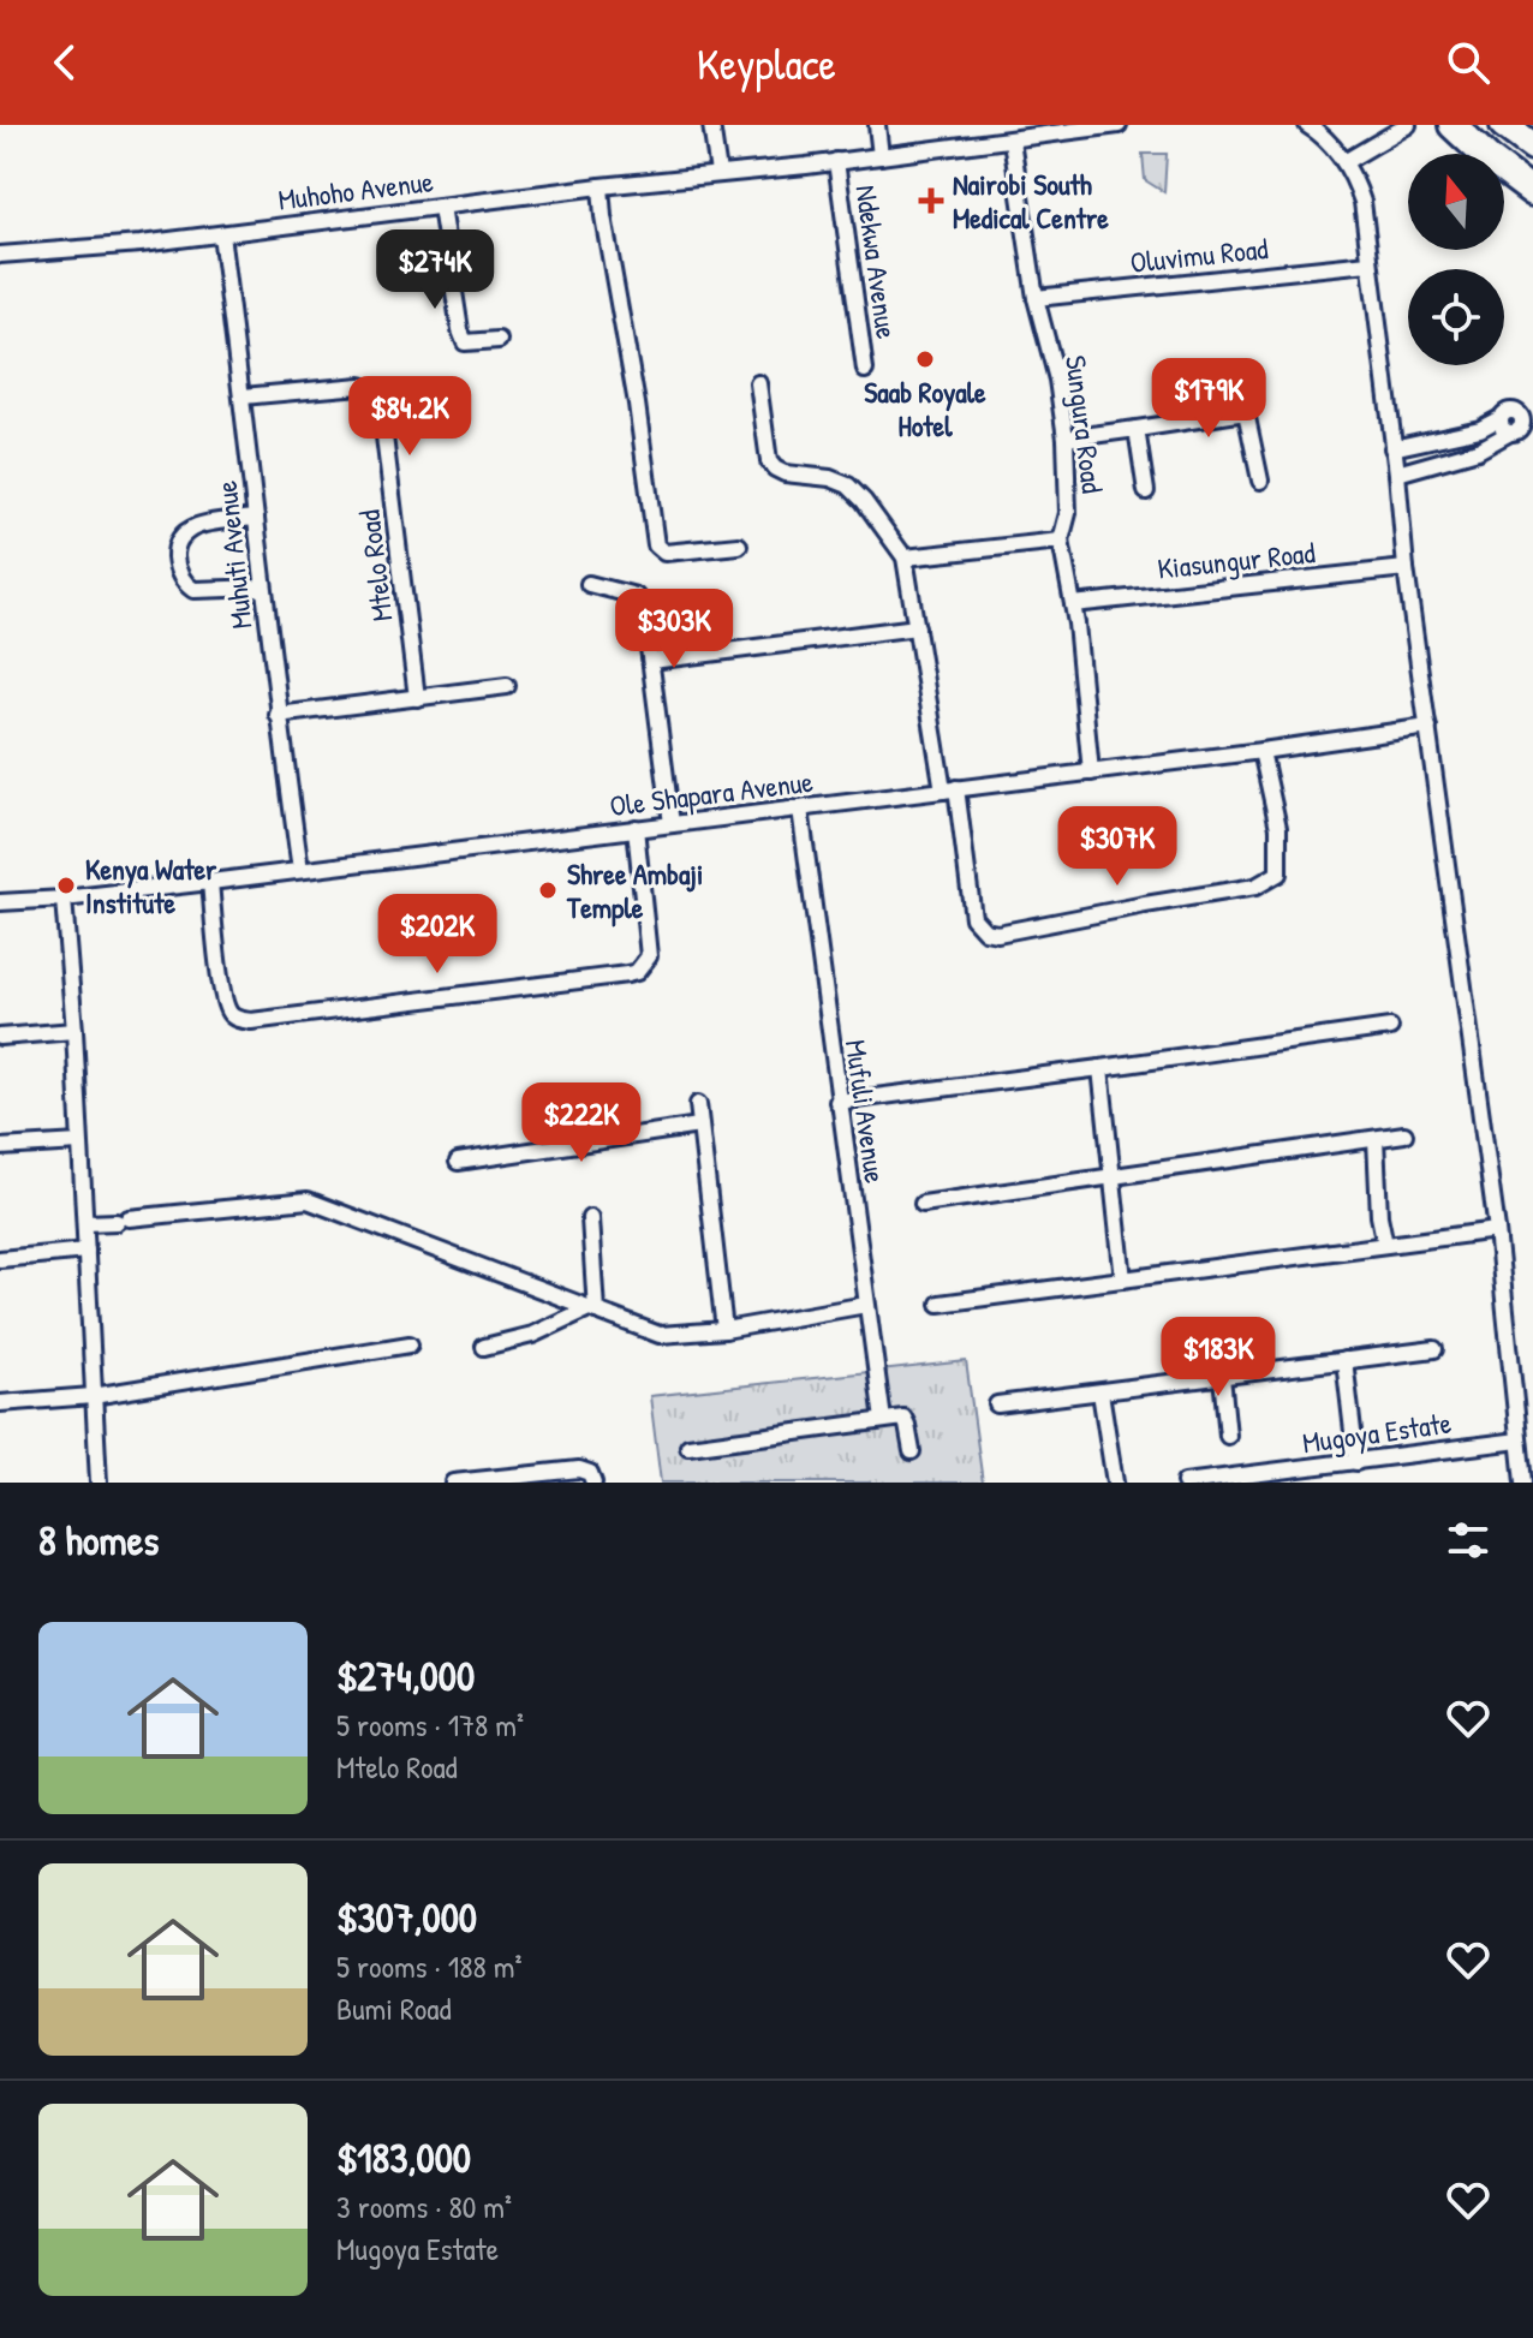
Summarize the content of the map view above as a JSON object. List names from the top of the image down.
{
  "streets": {
    "street": [
      "Muhoho Avenue",
      "Oluvimu Road",
      "Ndekwa Avenue",
      "Sungura Road",
      "Muhuti Avenue",
      "Kiasungur Road",
      "Mtelo Road",
      "Ole Shapara Avenue",
      "Mufuli Avenue",
      "Mugoya Estate"
    ]
  },
  "crossings": [
    ["Muhoho Avenue", "Ndekwa Avenue"],
    ["Muhoho Avenue", "Sungura Road"],
    ["Muhoho Avenue", "Muhuti Avenue"],
    ["Oluvimu Road", "Sungura Road"],
    ["Sungura Road", "Kiasungur Road"],
    ["Sungura Road", "Ole Shapara Avenue"],
    ["Muhuti Avenue", "Mtelo Road"],
    ["Muhuti Avenue", "Ole Shapara Avenue"],
    ["Ole Shapara Avenue", "Mufuli Avenue"]
  ],
  "places": {
    "health": ["Nairobi South Medical Centre"],
    "other": ["Saab Royale Hotel", "Kenya Water Institute", "Shree Ambaji Temple"]
  },
  "north": "top",
  "page": {
    "header": "Keyplace",
    "price": [
      "$274K",
      "$179K",
      "$84.2K",
      "$303K",
      "$307K",
      "$202K",
      "$222K",
      "$183K"
    ],
    "heading": "8 homes",
    "list": [
      {
        "name": "$274,000",
        "note": "5 rooms · 178 m² · Mtelo Road"
      },
      {
        "name": "$307,000",
        "note": "5 rooms · 188 m² · Bumi Road"
      },
      {
        "name": "$183,000",
        "note": "3 rooms · 80 m² · Mugoya Estate"
      }
    ]
  }
}
